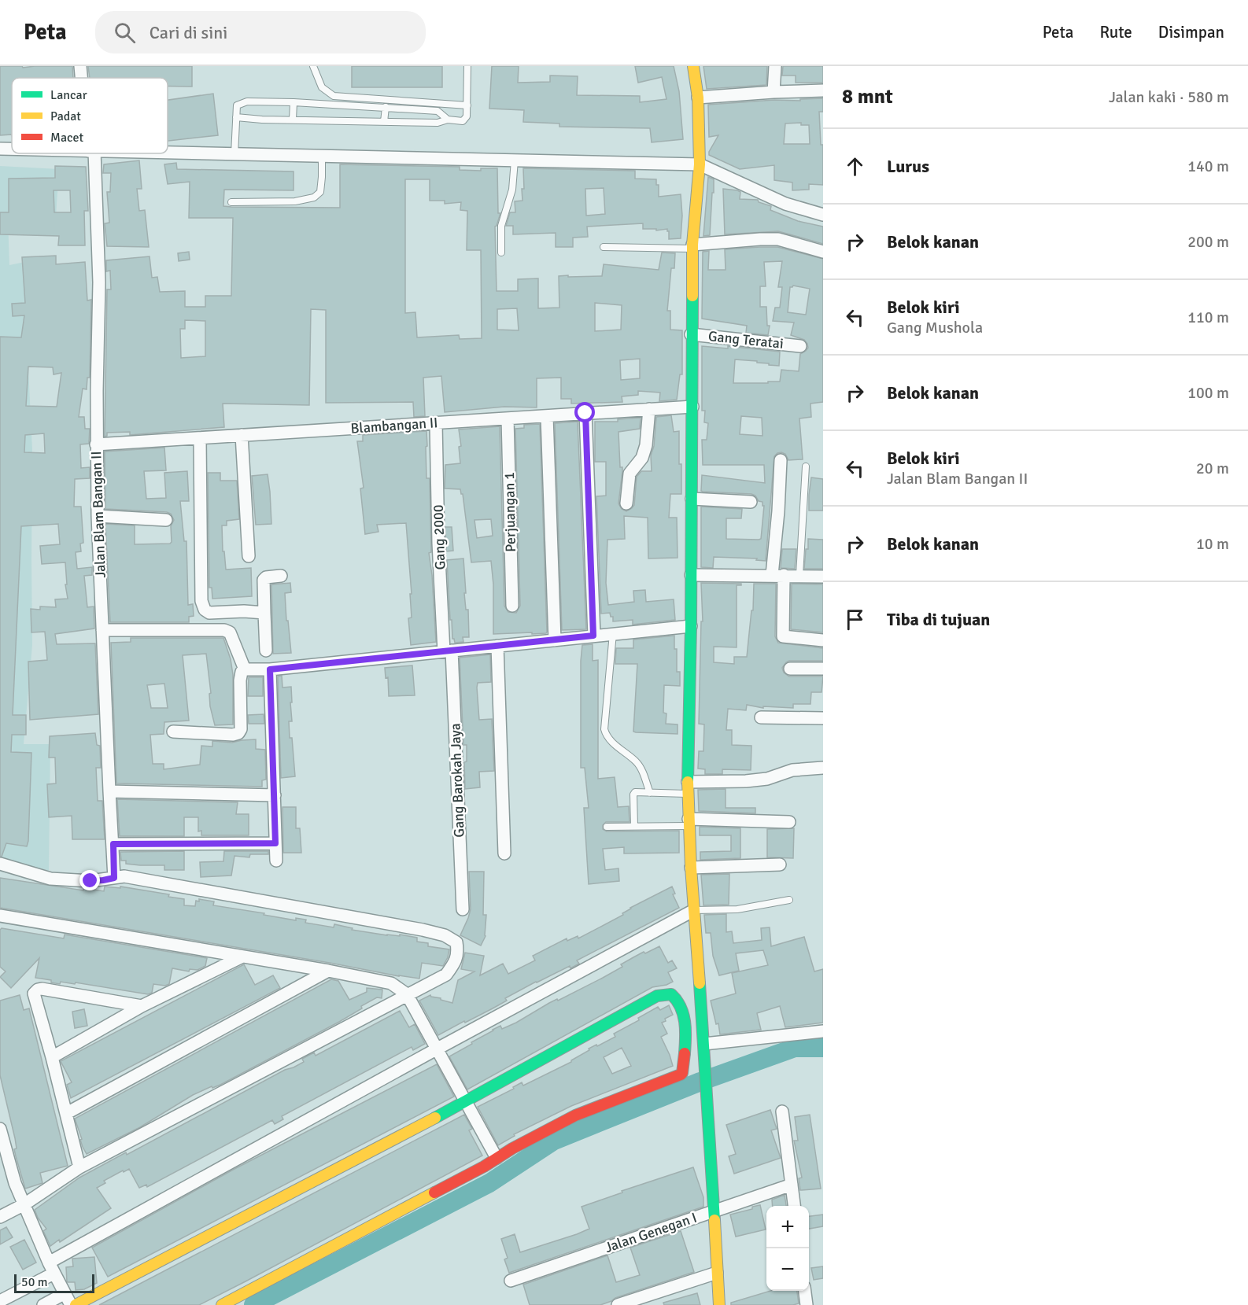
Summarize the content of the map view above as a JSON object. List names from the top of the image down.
{
  "streets": {
    "street": [
      "Gang Teratai",
      "Blambangan II",
      "Perjuangan 1",
      "Jalan Blam Bangan II",
      "Gang 2000",
      "Gang Barokah Jaya",
      "Jalan Genegan I"
    ]
  },
  "crossings": [
    ["Blambangan II", "Perjuangan 1"],
    ["Blambangan II", "Jalan Blam Bangan II"],
    ["Blambangan II", "Gang 2000"],
    ["Gang 2000", "Gang Barokah Jaya"]
  ],
  "legend": ["Lancar", "Padat", "Macet"],
  "scale_bar": "50 m",
  "page": {
    "header": "Peta",
    "search": "Cari di sini",
    "nav": ["Peta", "Rute", "Disimpan"],
    "heading": ["8 mnt", "Jalan kaki · 580 m"],
    "list": [
      ["Lurus", "140 m"],
      ["Belok kanan", "200 m"],
      ["Belok kiri", "Gang Mushola", "110 m"],
      ["Belok kanan", "100 m"],
      ["Belok kiri", "Jalan Blam Bangan II", "20 m"],
      ["Belok kanan", "10 m"],
      "Tiba di tujuan"
    ],
    "map_buttons": ["+", "−"],
    "scale": "50 m"
  }
}
